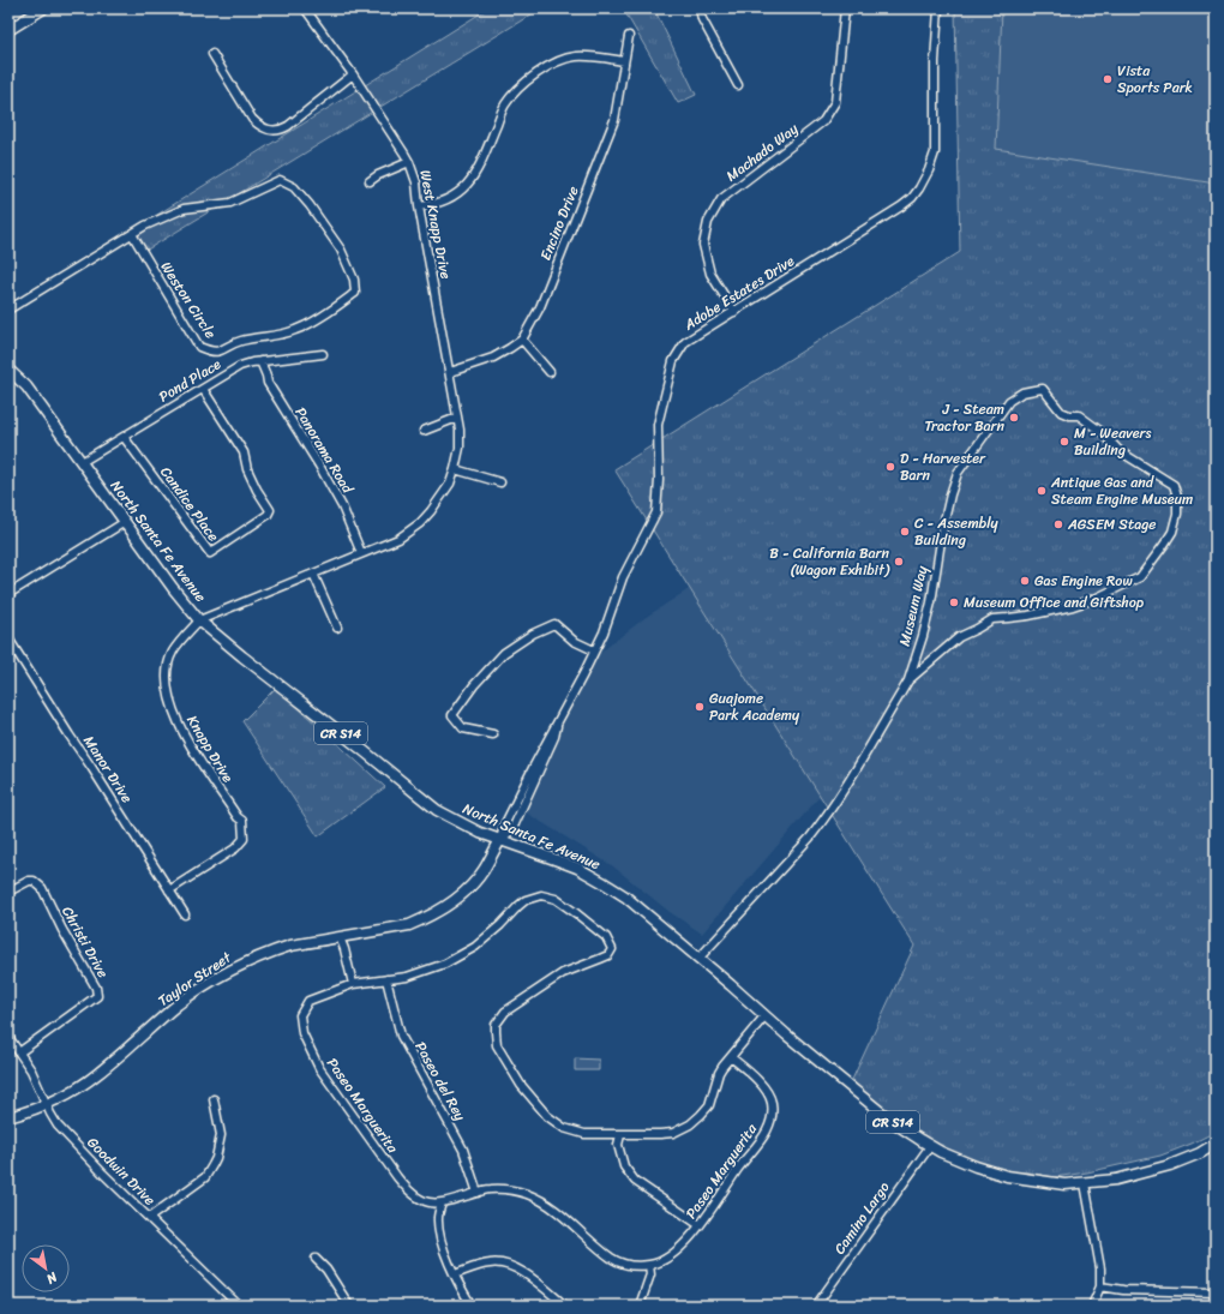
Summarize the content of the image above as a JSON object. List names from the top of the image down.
{
  "streets": {
    "main road": ["North Santa Fe Avenue", "CR S14", "Taylor Street"],
    "street": [
      "Machado Way",
      "Encino Drive",
      "West Knapp Drive",
      "Adobe Estates Drive",
      "Weston Circle",
      "Pond Place",
      "Panorama Road",
      "Candice Place",
      "Museum Way",
      "Knapp Drive",
      "Manor Drive",
      "Christi Drive",
      "Paseo del Rey",
      "Paseo Marguerita",
      "Goodwin Drive",
      "Camino Largo"
    ]
  },
  "crossings": [
    ["Machado Way", "Adobe Estates Drive"],
    ["Encino Drive", "West Knapp Drive"],
    ["West Knapp Drive", "Panorama Road"],
    ["West Knapp Drive", "North Santa Fe Avenue"],
    ["West Knapp Drive", "Knapp Drive"],
    ["Adobe Estates Drive", "North Santa Fe Avenue"],
    ["Adobe Estates Drive", "Taylor Street"],
    ["Pond Place", "Panorama Road"],
    ["Pond Place", "Candice Place"],
    ["Pond Place", "North Santa Fe Avenue"],
    ["North Santa Fe Avenue", "Museum Way"],
    ["North Santa Fe Avenue", "Knapp Drive"],
    ["North Santa Fe Avenue", "Taylor Street"],
    ["North Santa Fe Avenue", "Camino Largo"],
    ["Knapp Drive", "Manor Drive"],
    ["Christi Drive", "Goodwin Drive"],
    ["Taylor Street", "Goodwin Drive"],
    ["Paseo del Rey", "Paseo Marguerita"]
  ],
  "places": [
    "Vista Sports Park",
    "J - Steam Tractor Barn",
    "M - Weavers Building",
    "D - Harvester Barn",
    "Antique Gas and Steam Engine Museum",
    "AGSEM Stage",
    "C - Assembly Building",
    "B - California Barn (Wagon Exhibit)",
    "Gas Engine Row",
    "Museum Office and Giftshop",
    "Guajome Park Academy"
  ],
  "north": "bottom right"
}
